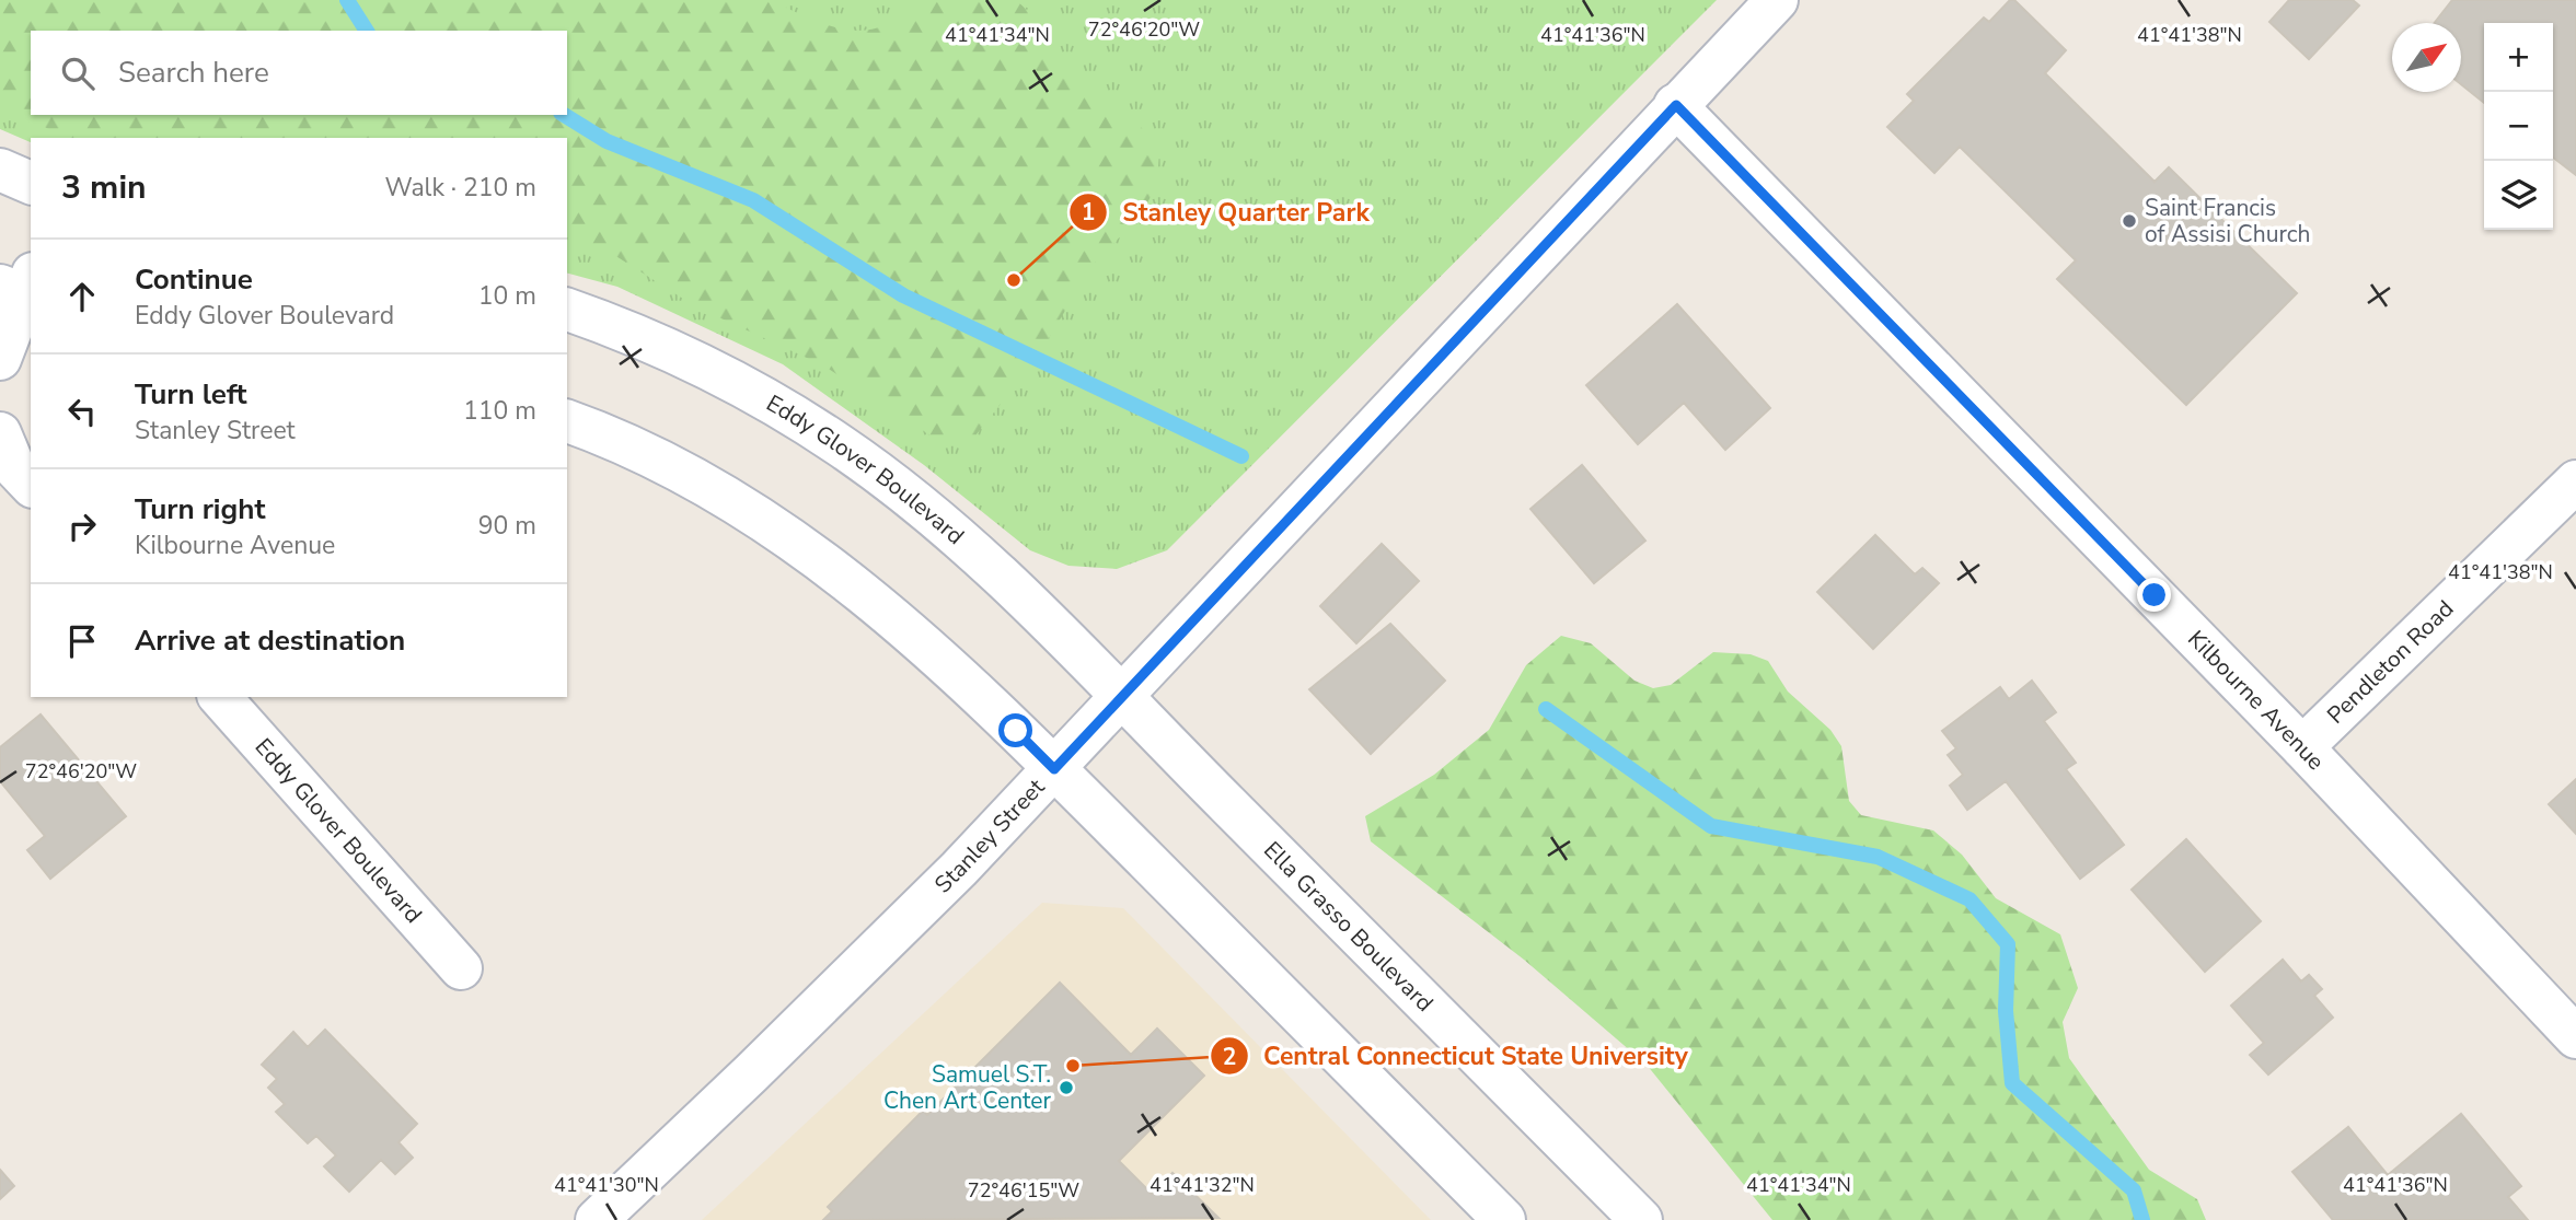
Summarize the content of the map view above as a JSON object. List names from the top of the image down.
{
  "streets": {
    "street": [
      "Eddy Glover Boulevard",
      "Pendleton Road",
      "Kilbourne Avenue",
      "Stanley Street",
      "Ella Grasso Boulevard"
    ]
  },
  "crossings": [
    ["Eddy Glover Boulevard", "Stanley Street"],
    ["Eddy Glover Boulevard", "Ella Grasso Boulevard"],
    ["Pendleton Road", "Kilbourne Avenue"],
    ["Kilbourne Avenue", "Stanley Street"],
    ["Stanley Street", "Ella Grasso Boulevard"]
  ],
  "places": [
    "Saint Francis of Assisi Church",
    "Stanley Quarter Park",
    "Central Connecticut State University",
    "Samuel S.T. Chen Art Center"
  ],
  "north": "top right",
  "page": {
    "map_buttons": ["+", "−"],
    "search": "Search here",
    "heading": ["3 min", "Walk · 210 m"],
    "list": [
      ["Continue", "Eddy Glover Boulevard", "10 m"],
      ["Turn left", "Stanley Street", "110 m"],
      ["Turn right", "Kilbourne Avenue", "90 m"],
      "Arrive at destination"
    ]
  },
  "coordinates": [
    "72°46'20\"W",
    "41°41'34\"N",
    "41°41'36\"N",
    "41°41'38\"N",
    "41°41'30\"N",
    "41°41'32\"N",
    "72°46'15\"W"
  ]
}
